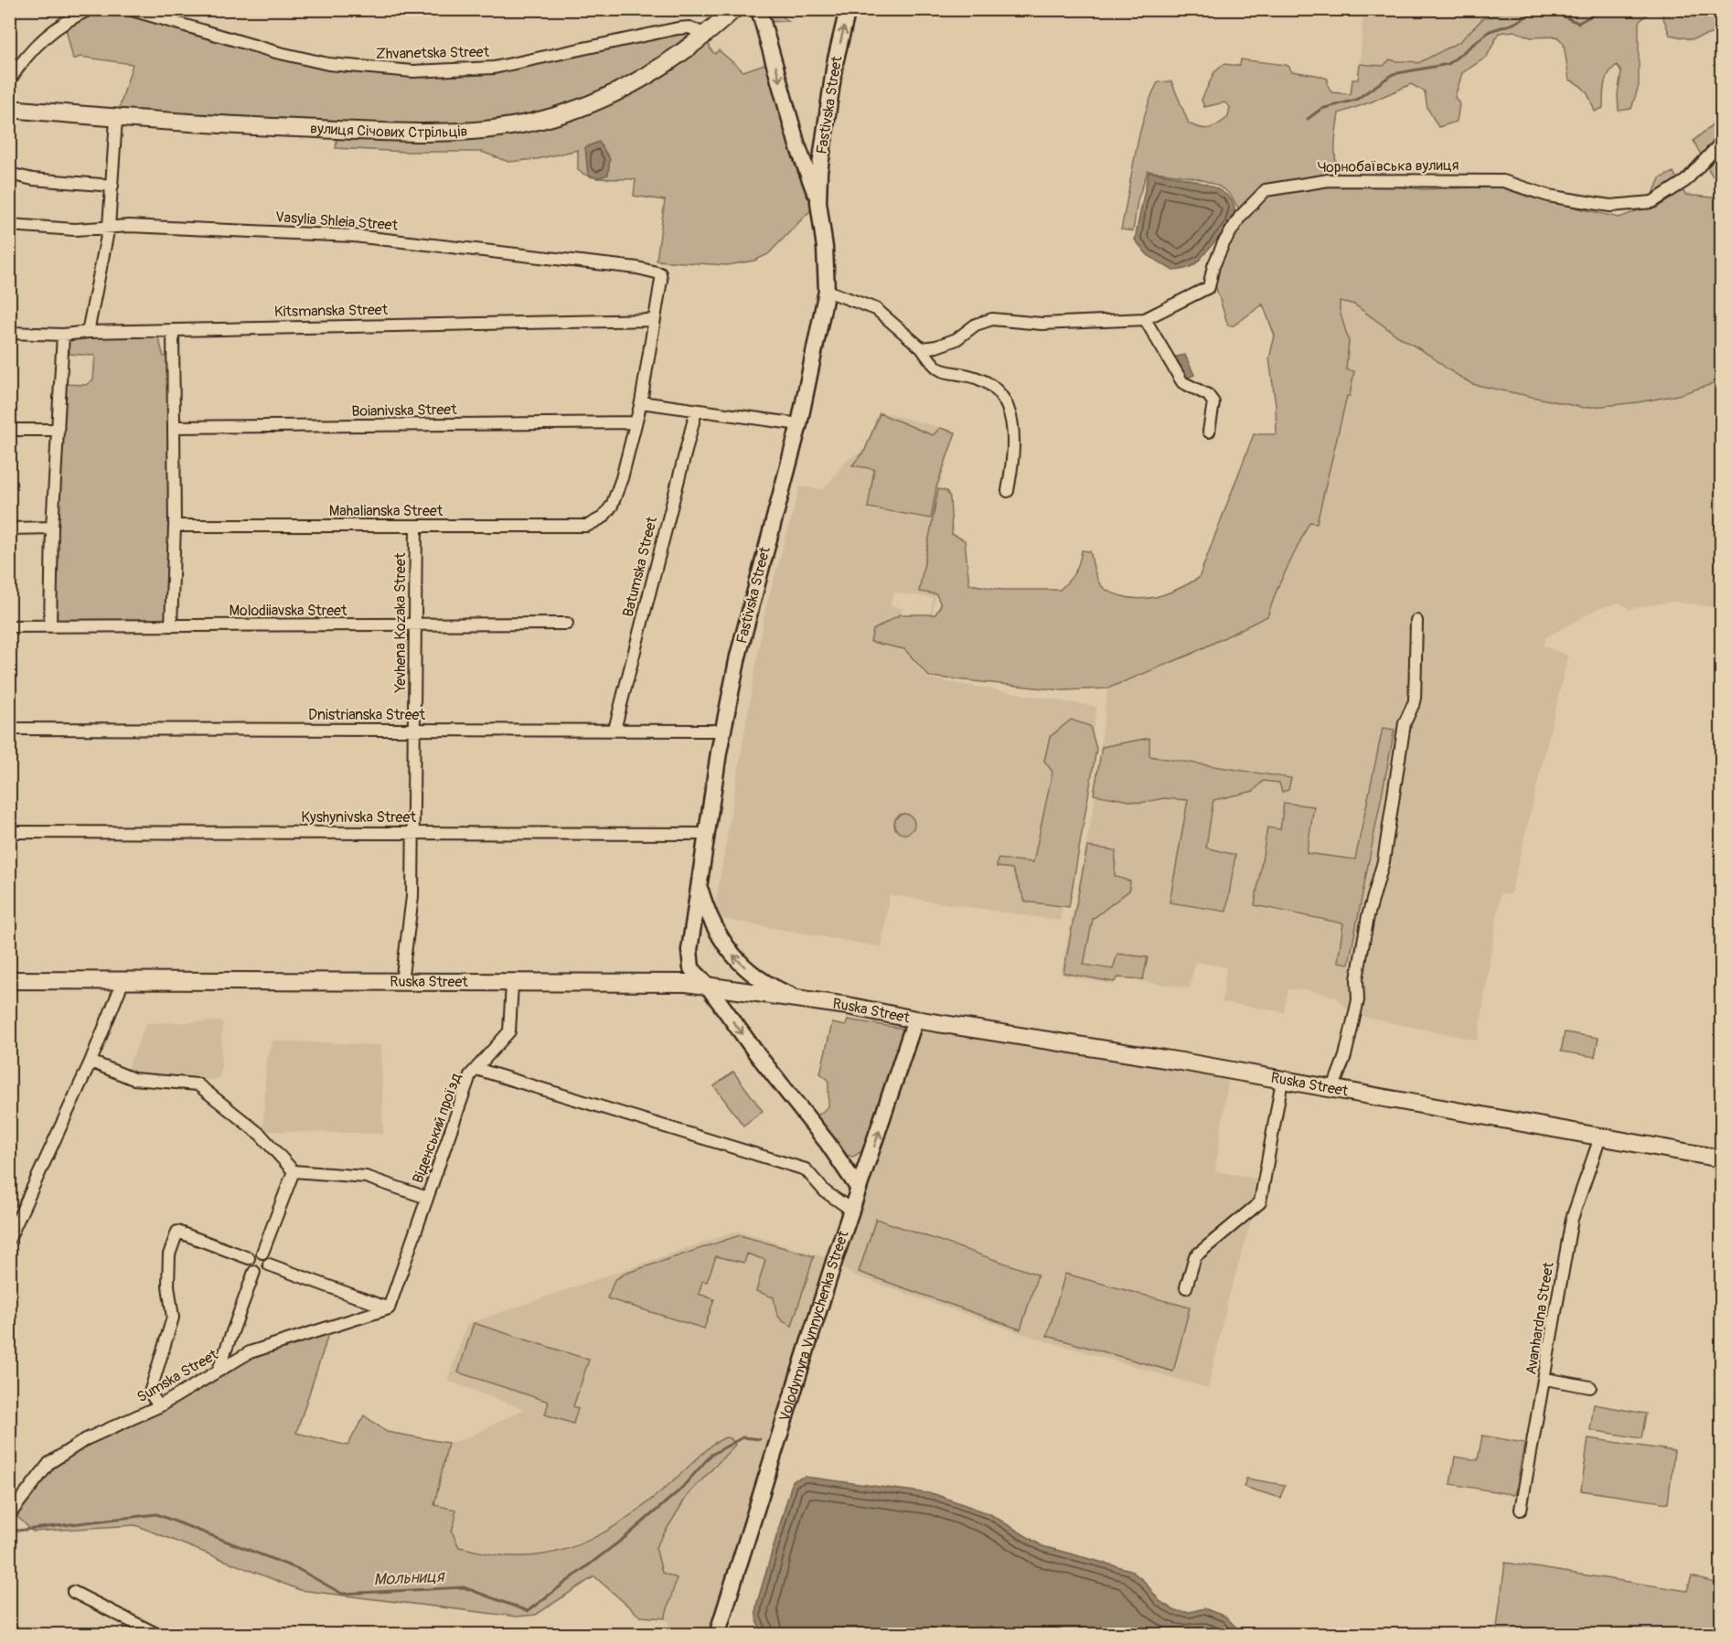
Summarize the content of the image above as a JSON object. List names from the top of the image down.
{
  "streets": {
    "main road": [
      "Fastivska Street",
      "вулиця Січових Стрільців",
      "Ruska Street",
      "Volodymyra Vynnychenka Street"
    ],
    "street": [
      "Zhvanetska Street",
      "Чорнобаївська вулиця",
      "Vasylia Shleia Street",
      "Kitsmanska Street",
      "Boianivska Street",
      "Mahalianska Street",
      "Batumska Street",
      "Molodiiavska Street",
      "Yevhena Kozaka Street",
      "Dnistrianska Street",
      "Kyshynivska Street",
      "Віденський проїзд",
      "Avanhardna Street",
      "Sumska Street"
    ]
  },
  "crossings": [
    ["Zhvanetska Street", "вулиця Січових Стрільців"],
    ["Fastivska Street", "Dnistrianska Street"],
    ["Fastivska Street", "Kyshynivska Street"],
    ["Fastivska Street", "Ruska Street"],
    ["Fastivska Street", "Volodymyra Vynnychenka Street"],
    ["Vasylia Shleia Street", "Kitsmanska Street"],
    ["Boianivska Street", "Mahalianska Street"],
    ["Mahalianska Street", "Yevhena Kozaka Street"],
    ["Batumska Street", "Dnistrianska Street"],
    ["Molodiiavska Street", "Yevhena Kozaka Street"],
    ["Yevhena Kozaka Street", "Dnistrianska Street"],
    ["Yevhena Kozaka Street", "Kyshynivska Street"],
    ["Yevhena Kozaka Street", "Ruska Street"],
    ["Ruska Street", "Віденський проїзд"],
    ["Ruska Street", "Avanhardna Street"],
    ["Ruska Street", "Volodymyra Vynnychenka Street"],
    ["Віденський проїзд", "Sumska Street"]
  ],
  "water": ["Мольниця"]
}
